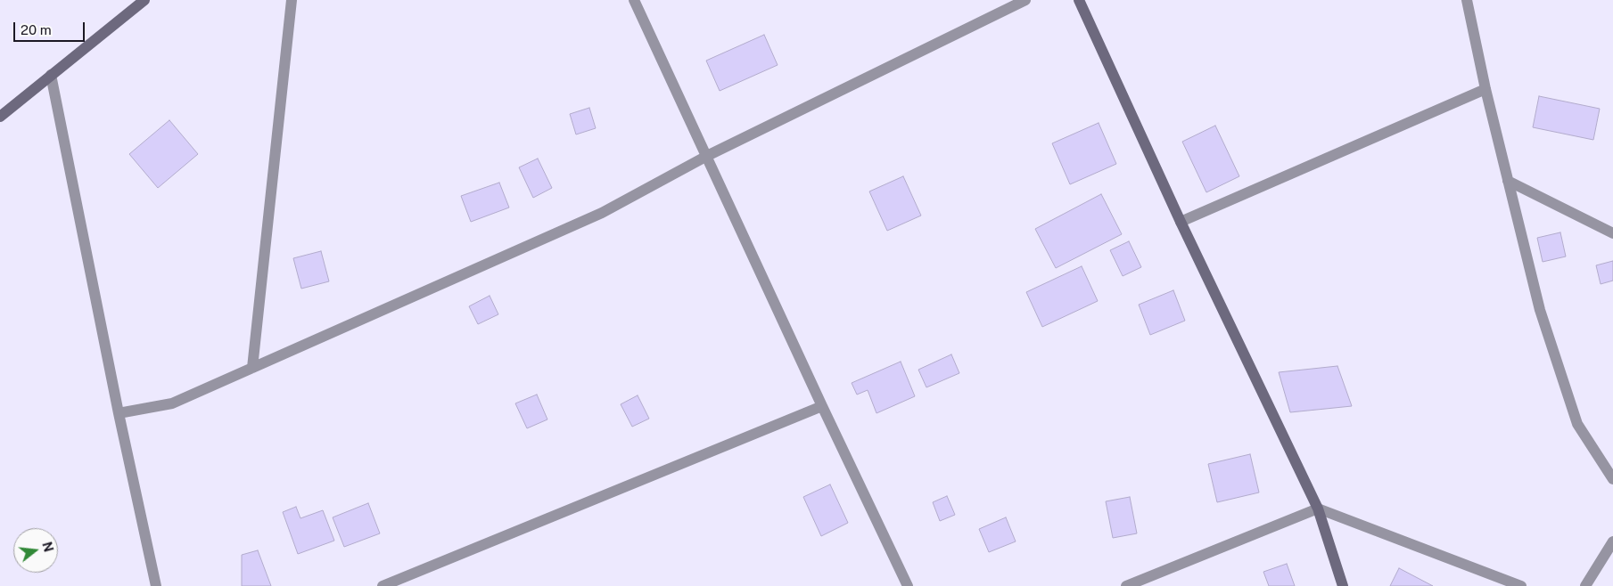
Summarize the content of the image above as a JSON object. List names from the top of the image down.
{
  "scale_bar": "20 m",
  "north": "right"
}
